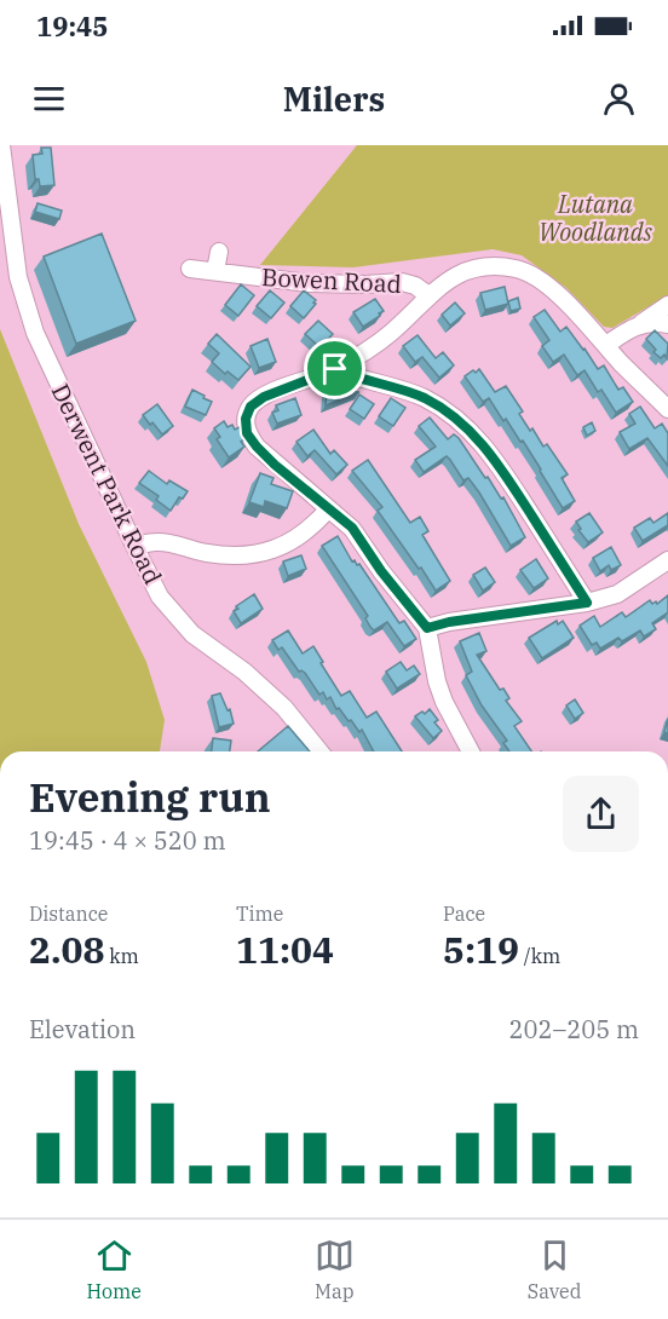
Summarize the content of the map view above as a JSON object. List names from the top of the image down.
{
  "streets": {
    "street": ["Bowen Road", "Derwent Park Road"]
  },
  "parks": ["Lutana Woodlands"],
  "page": {
    "status": "19:45",
    "header": "Milers",
    "heading": ["Evening run", "19:45 · 4 × 520 m"],
    "stats": [
      ["Distance", "2.08 km"],
      ["Time", "11:04"],
      ["Pace", "5:19 /km"]
    ],
    "chart": ["Elevation", "202–205 m"],
    "tabs": ["Home", "Map", "Saved"]
  }
}
